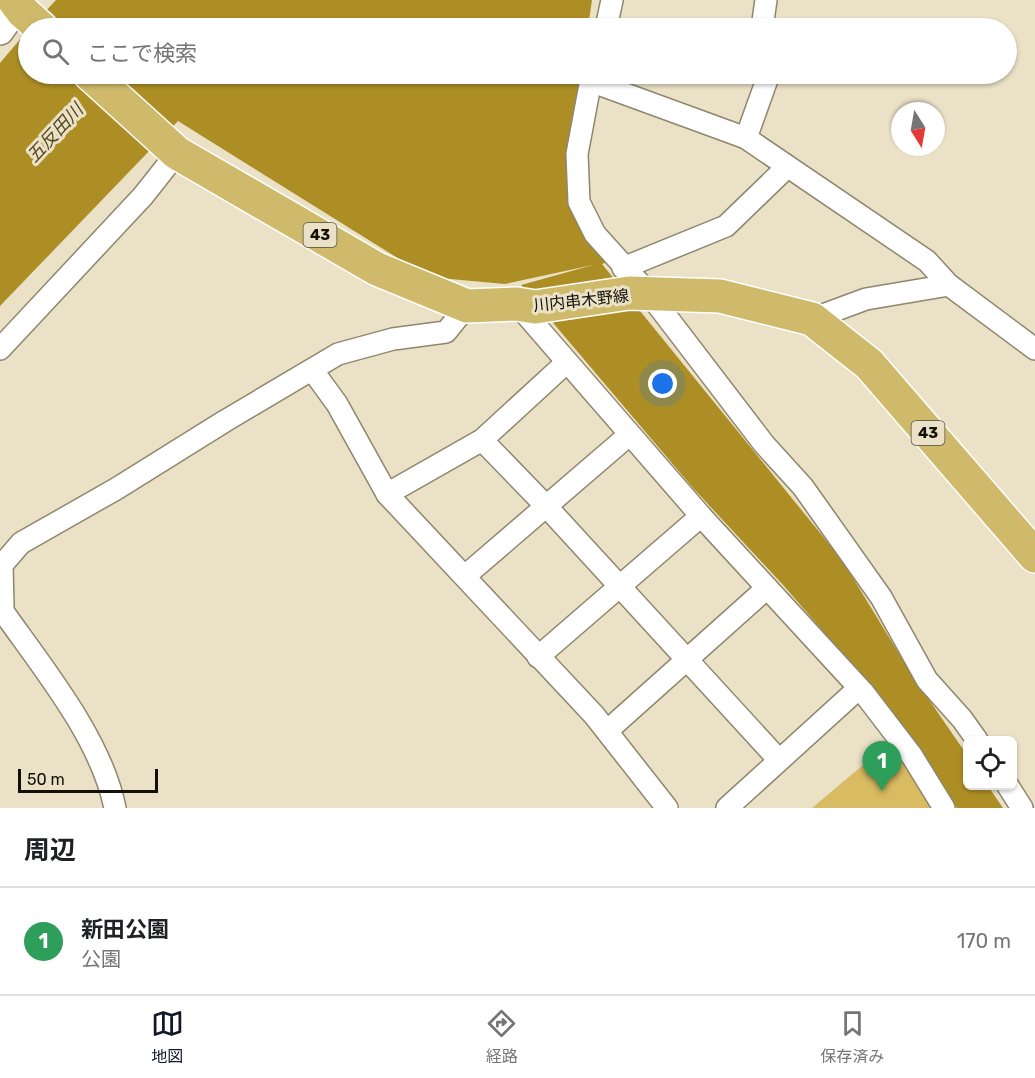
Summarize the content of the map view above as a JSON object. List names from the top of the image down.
{
  "streets": {
    "main road": ["43", "川内串木野線"]
  },
  "water": ["五反田川"],
  "scale_bar": "50 m",
  "north": "bottom",
  "page": {
    "search": "ここで検索",
    "pins": "1",
    "scale": "50 m",
    "heading": "周辺",
    "list": [
      {
        "mark": "1",
        "name": "新田公園",
        "note": "公園",
        "value": "170 m"
      }
    ],
    "nav": ["地図", "経路", "保存済み"]
  }
}
